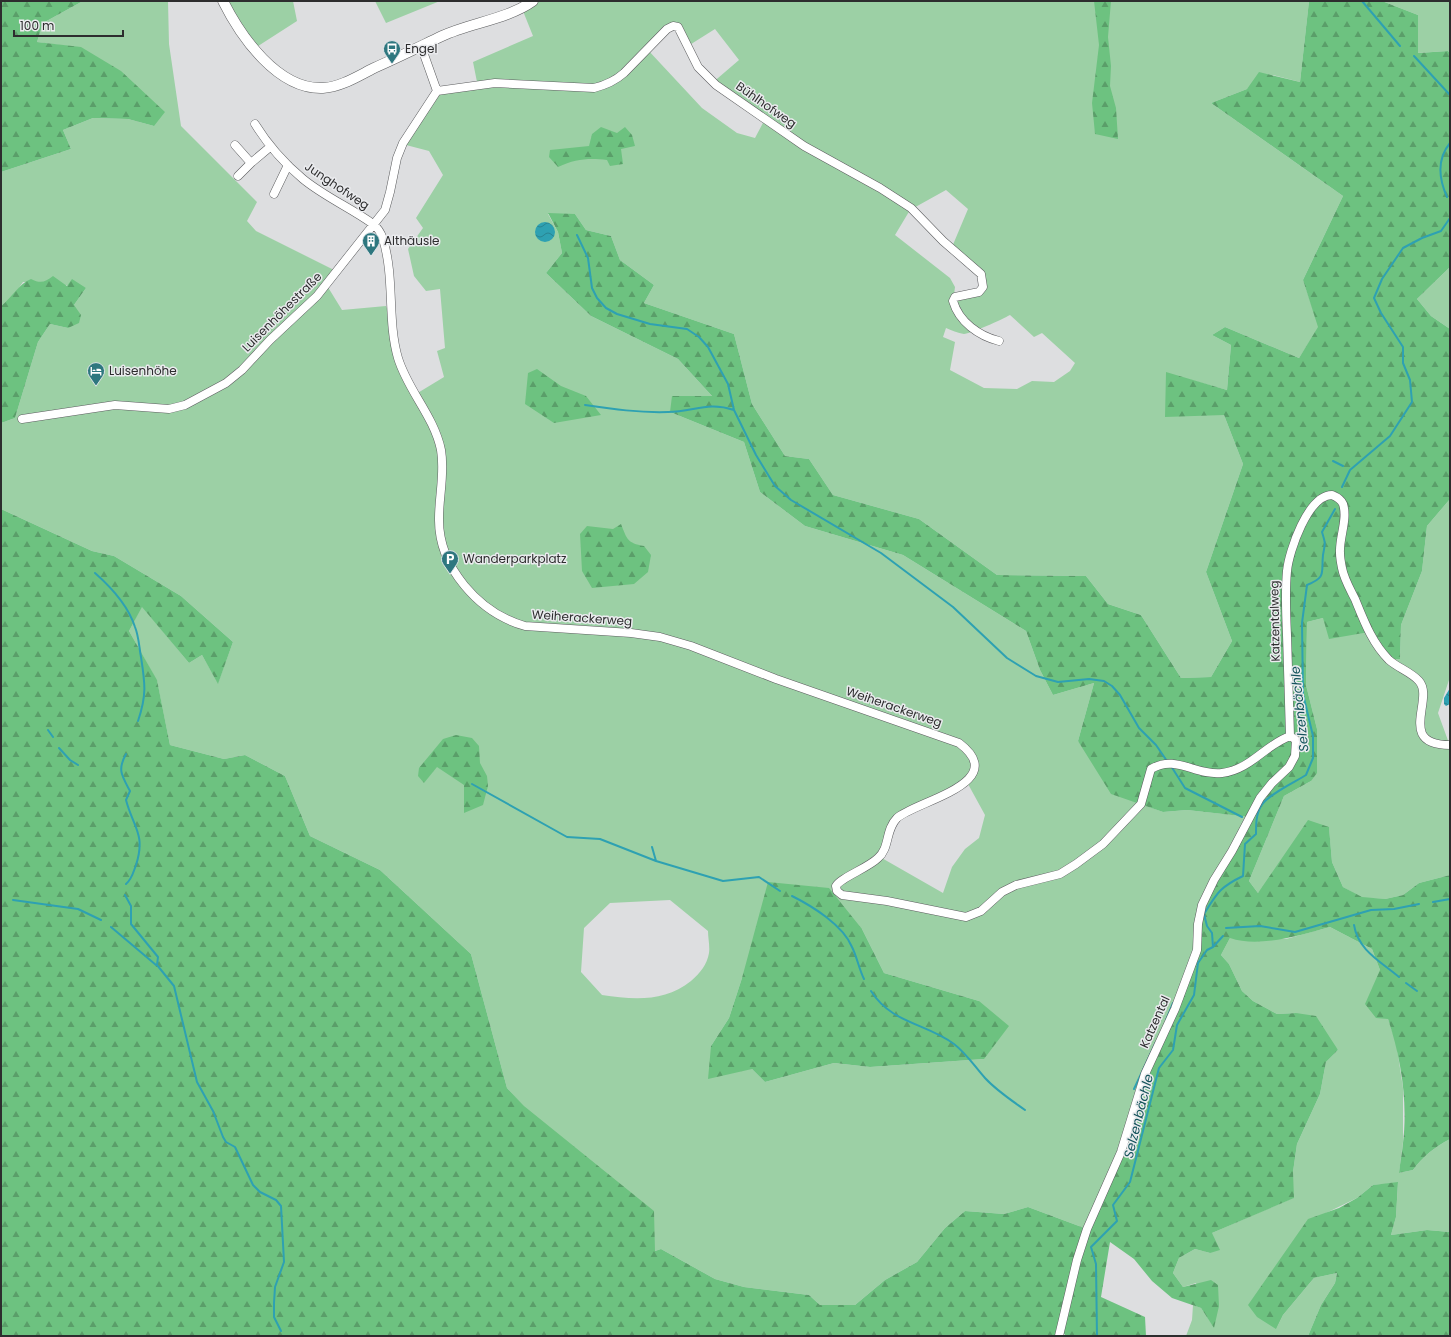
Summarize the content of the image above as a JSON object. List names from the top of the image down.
{
  "streets": {
    "street": [
      "Bühlhofweg",
      "Junghofweg",
      "Luisenhöhestraße",
      "Weiherackerweg",
      "Katzentalweg",
      "Katzental"
    ]
  },
  "crossings": [
    ["Bühlhofweg", "Luisenhöhestraße"],
    ["Junghofweg", "Luisenhöhestraße"],
    ["Junghofweg", "Weiherackerweg"],
    ["Luisenhöhestraße", "Weiherackerweg"],
    ["Weiherackerweg", "Katzentalweg"],
    ["Weiherackerweg", "Katzental"],
    ["Katzentalweg", "Katzental"]
  ],
  "water": ["Selzenbächle"],
  "places": {
    "bus stop": ["Engel"],
    "building": ["Althäusle"],
    "hotel": ["Luisenhöhe"],
    "parking": ["Wanderparkplatz"]
  },
  "scale_bar": "100 m"
}
